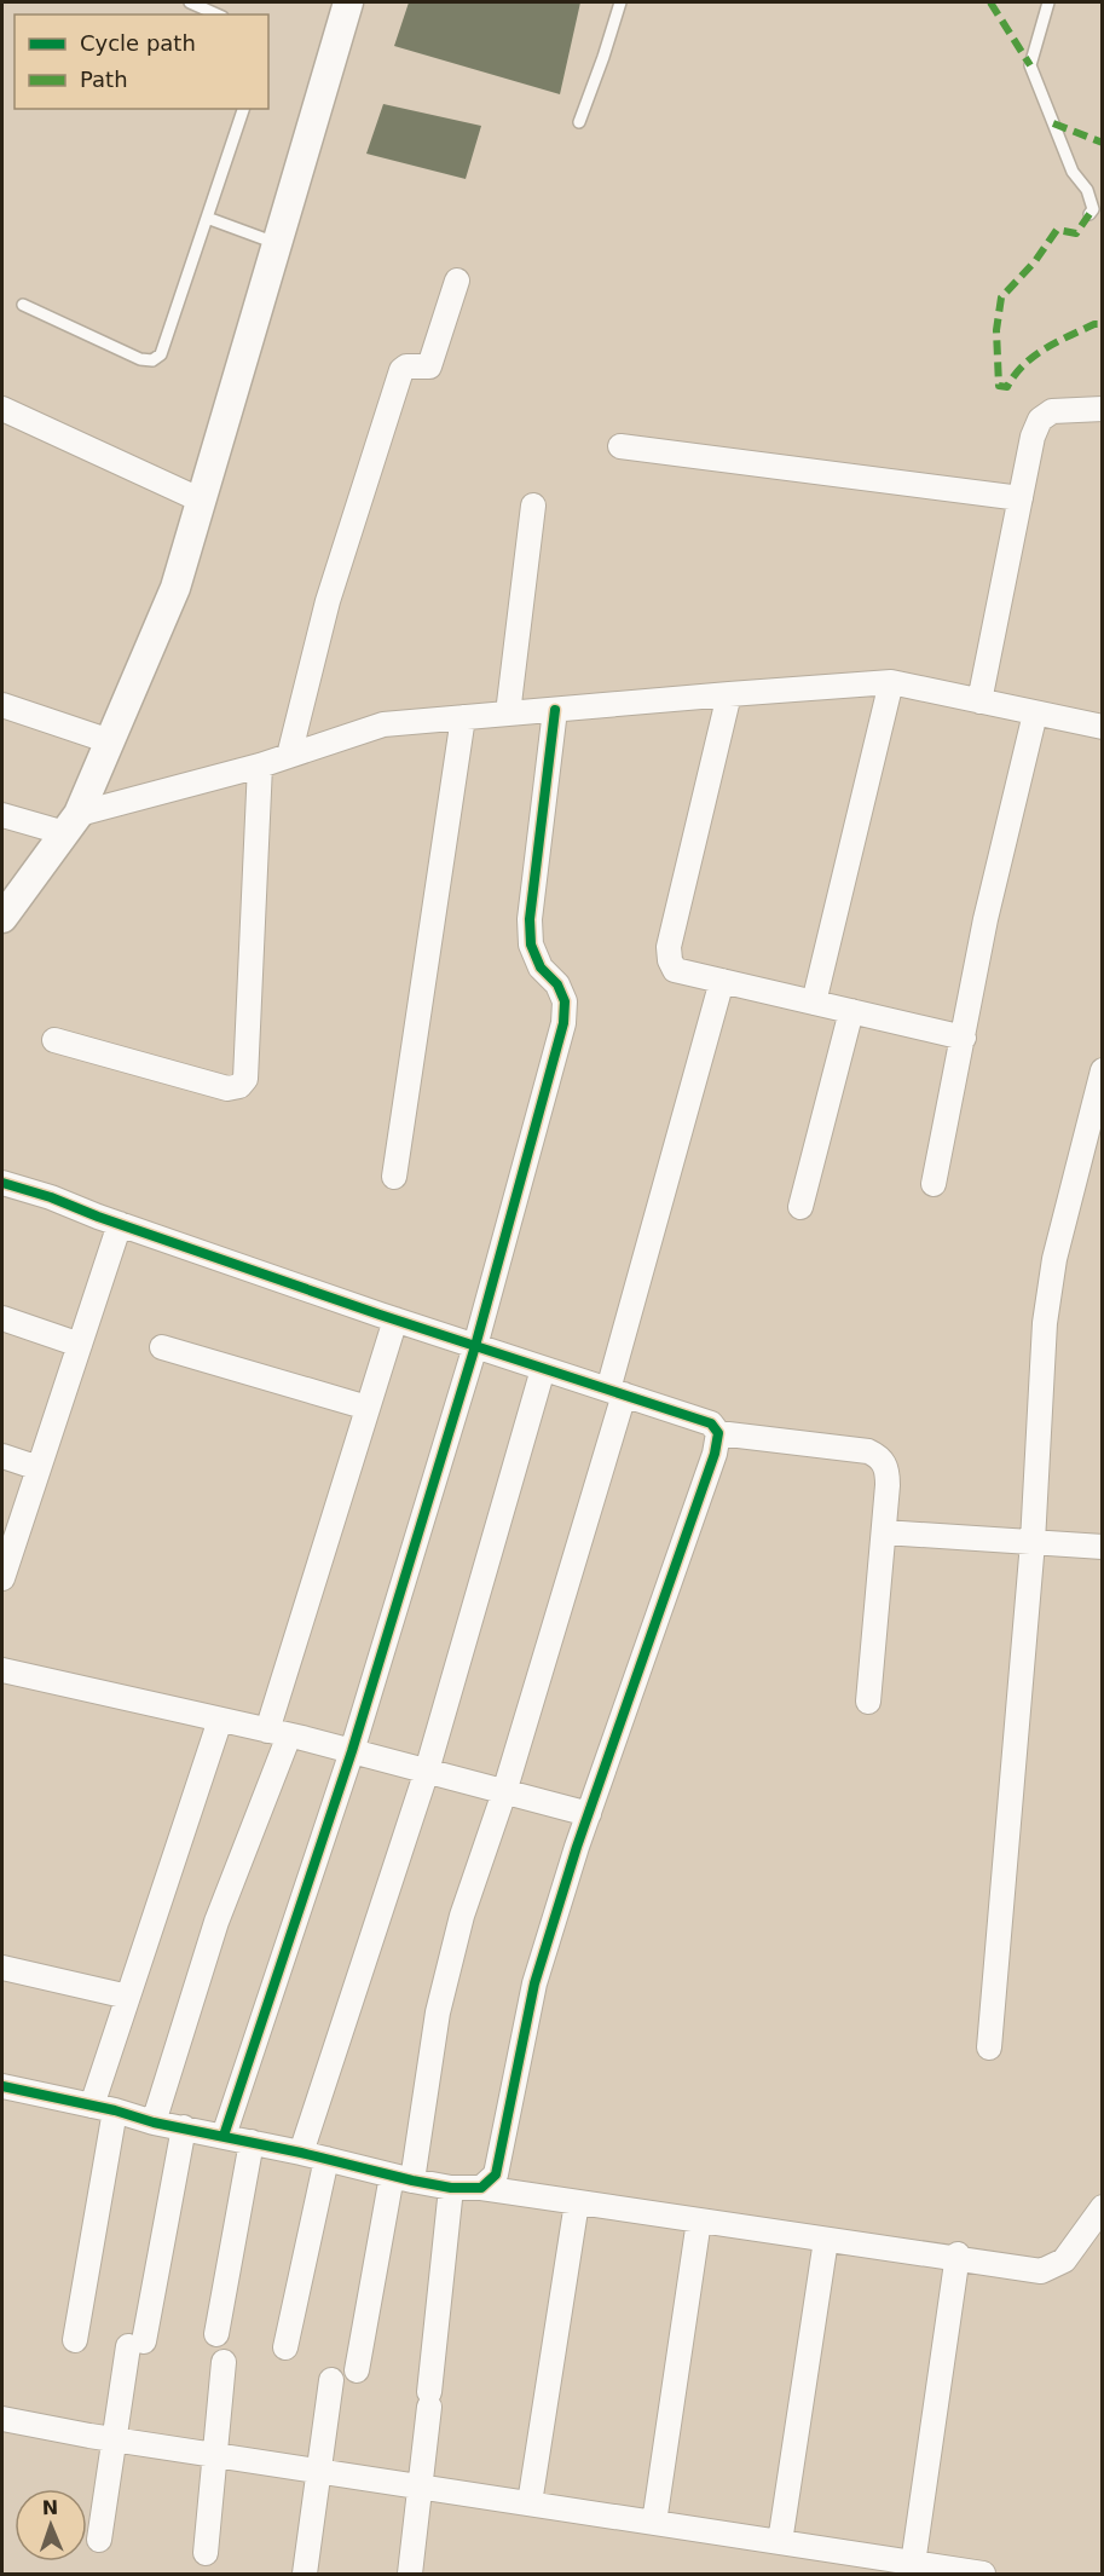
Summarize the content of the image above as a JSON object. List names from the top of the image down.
{
  "legend": ["Cycle path", "Path"],
  "north": "top"
}
